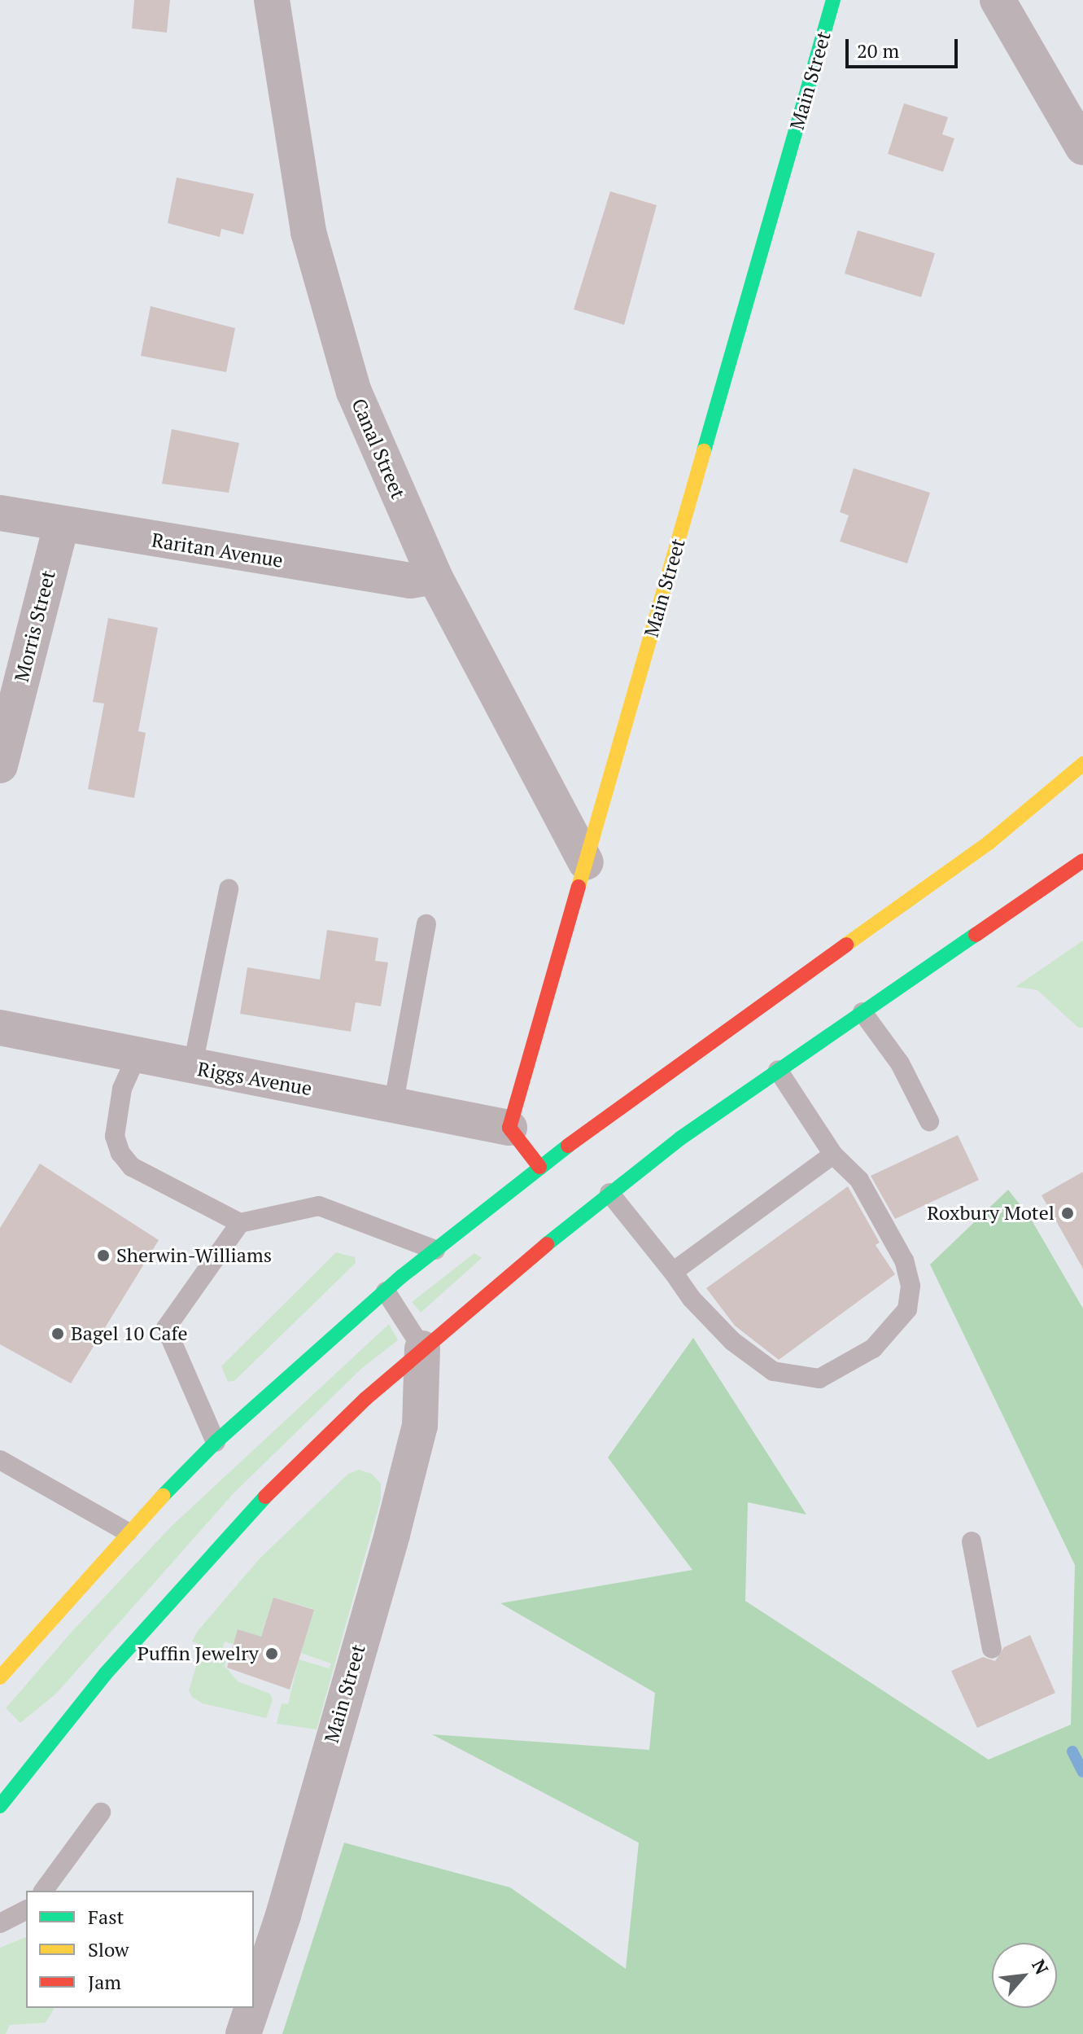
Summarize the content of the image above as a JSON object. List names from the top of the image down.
{
  "streets": {
    "main road": ["Main Street"],
    "street": [
      "Canal Street",
      "Raritan Avenue",
      "Morris Street",
      "Riggs Avenue"
    ]
  },
  "crossings": [
    ["Main Street", "Canal Street"],
    ["Main Street", "Riggs Avenue"],
    ["Canal Street", "Raritan Avenue"],
    ["Raritan Avenue", "Morris Street"]
  ],
  "places": [
    "Roxbury Motel",
    "Sherwin-Williams",
    "Bagel 10 Cafe",
    "Puffin Jewelry"
  ],
  "legend": ["Fast", "Slow", "Jam"],
  "scale_bar": "20 m",
  "north": "top right"
}
